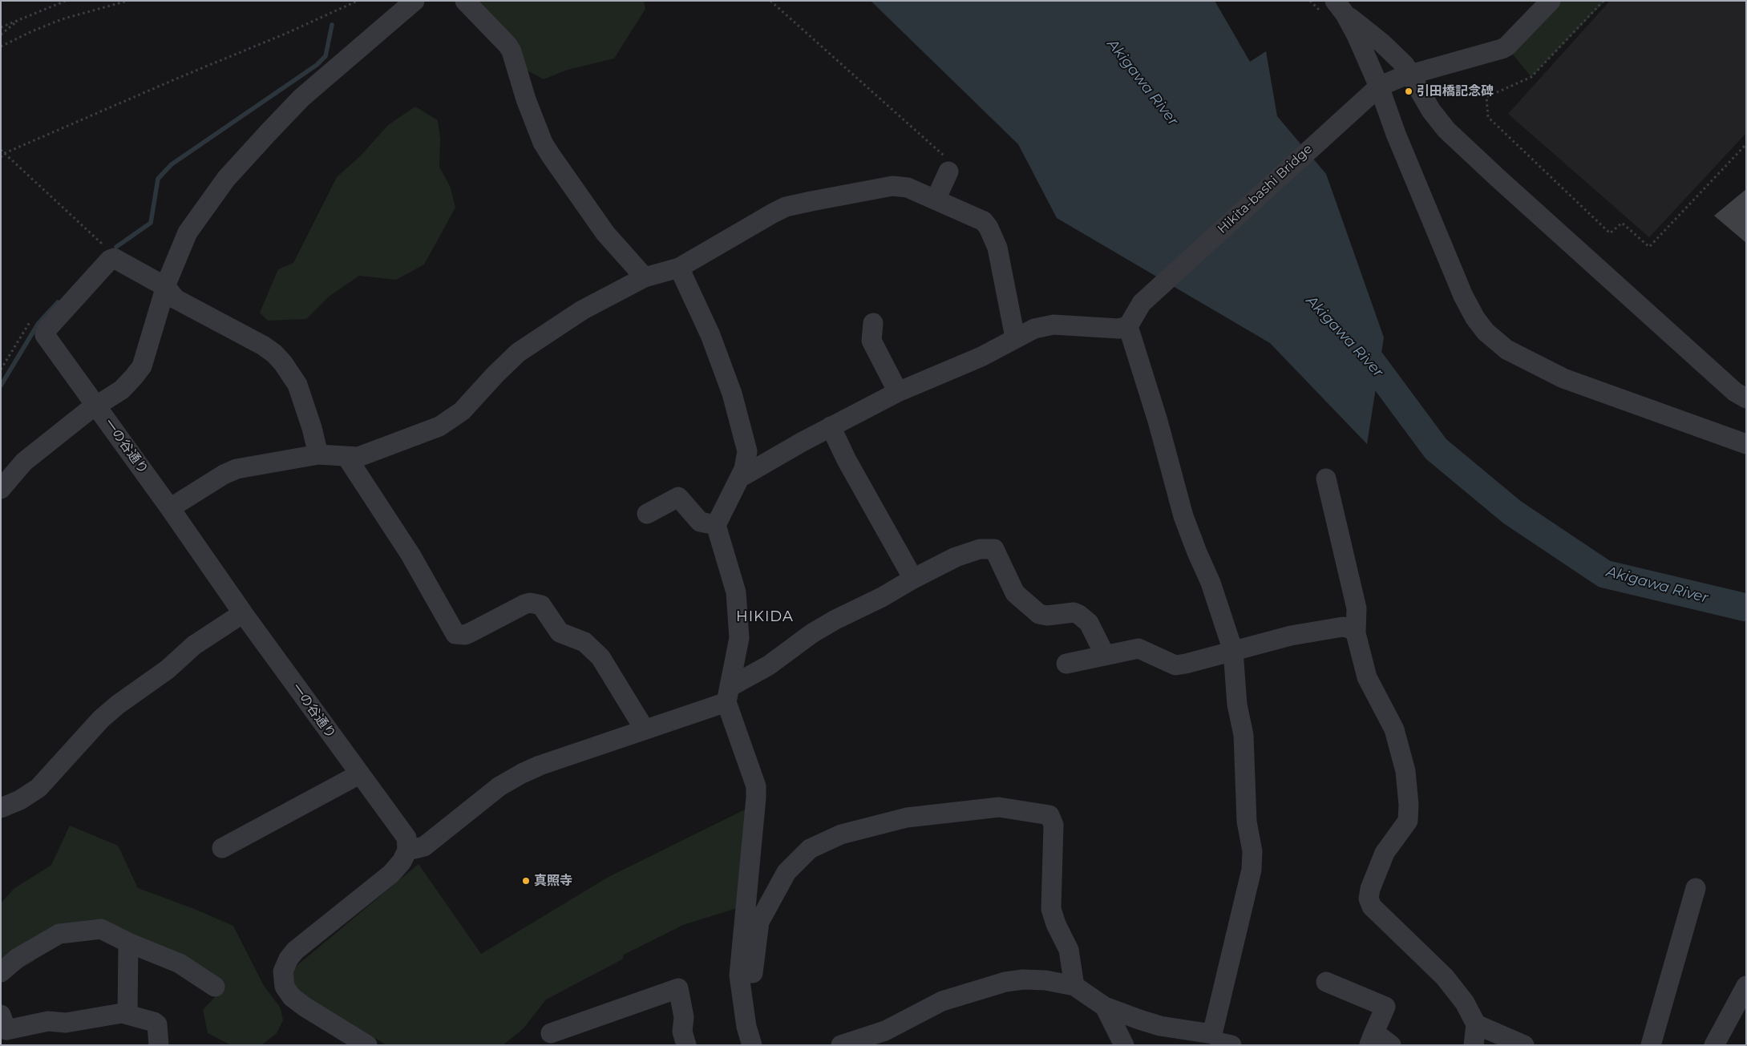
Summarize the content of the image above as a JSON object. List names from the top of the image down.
{
  "streets": {
    "street": ["Hikita-bashi Bridge", "一の谷通り"]
  },
  "districts": ["HIKIDA"],
  "water": ["Akigawa River"],
  "places": ["引田橋記念碑", "真照寺"]
}
